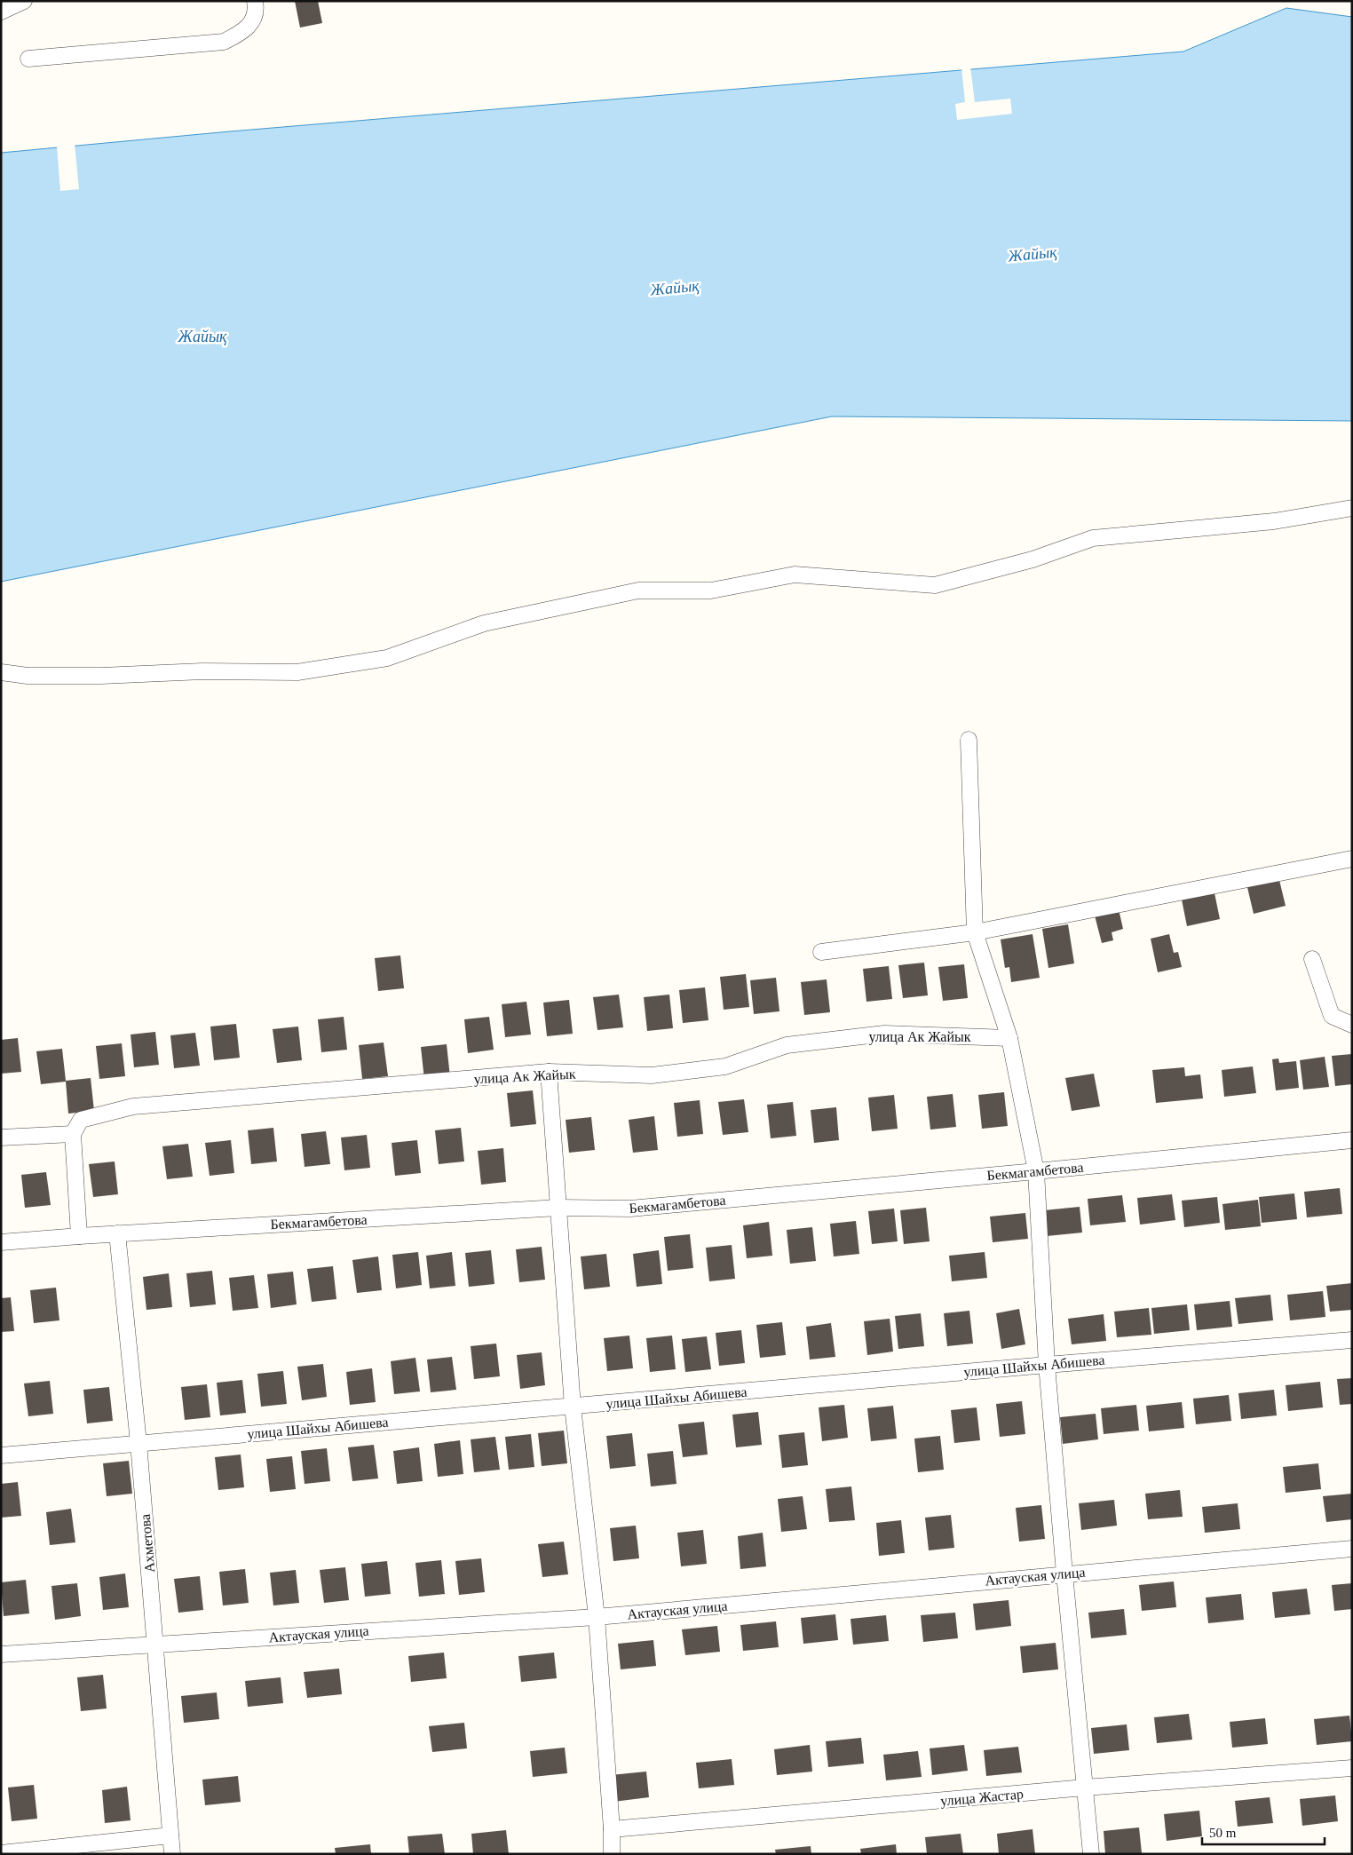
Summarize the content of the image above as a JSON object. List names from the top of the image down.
{
  "streets": {
    "street": [
      "улица Ак Жайык",
      "Бекмагамбетова",
      "улица Шайхы Абишева",
      "Ахметова",
      "Актауская улица",
      "улица Жастар"
    ]
  },
  "crossings": [
    ["Бекмагамбетова", "Ахметова"],
    ["улица Шайхы Абишева", "Ахметова"],
    ["Ахметова", "Актауская улица"]
  ],
  "water": ["Жайық"],
  "scale_bar": "50 m"
}
